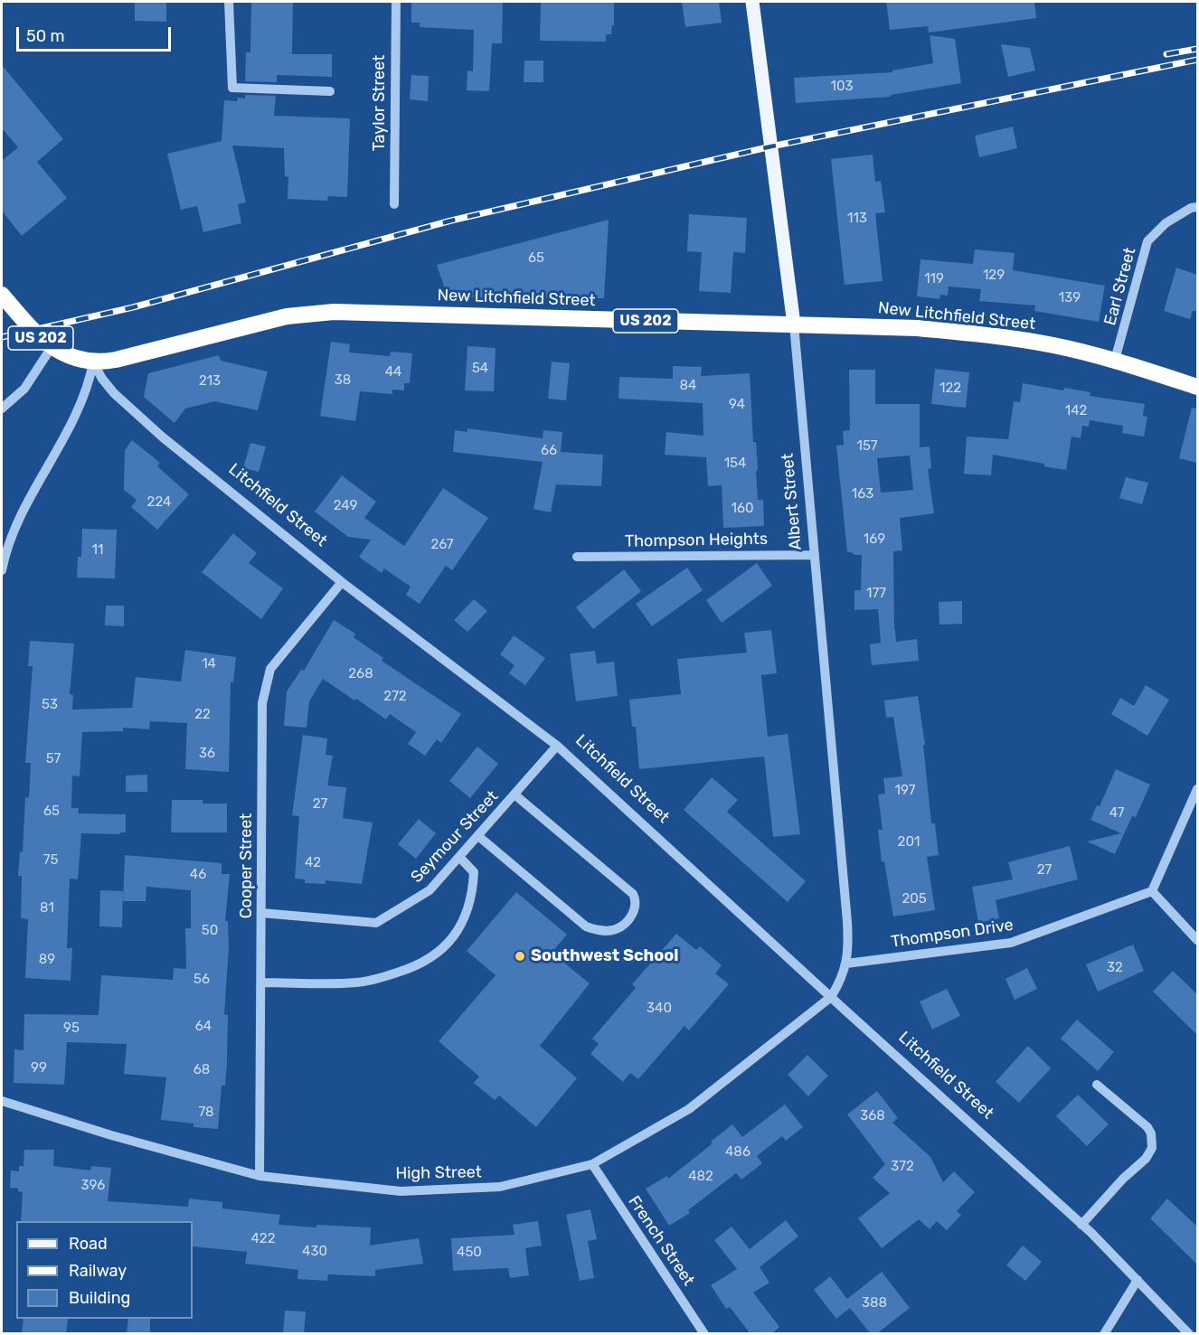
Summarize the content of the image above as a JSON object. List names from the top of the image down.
{
  "streets": {
    "highway": ["New Litchfield Street", "US 202"],
    "main road": ["Albert Street"],
    "street": [
      "Taylor Street",
      "Earl Street",
      "Litchfield Street",
      "Thompson Heights",
      "Seymour Street",
      "Cooper Street",
      "Thompson Drive",
      "High Street",
      "French Street"
    ]
  },
  "crossings": [
    ["Earl Street", "New Litchfield Street"],
    ["New Litchfield Street", "US 202"],
    ["New Litchfield Street", "Albert Street"],
    ["New Litchfield Street", "Litchfield Street"],
    ["US 202", "Litchfield Street"],
    ["Albert Street", "Litchfield Street"],
    ["Albert Street", "Thompson Heights"],
    ["Albert Street", "Thompson Drive"],
    ["Albert Street", "High Street"],
    ["Litchfield Street", "Seymour Street"],
    ["Litchfield Street", "Cooper Street"],
    ["Litchfield Street", "High Street"],
    ["Seymour Street", "Cooper Street"],
    ["Cooper Street", "High Street"],
    ["High Street", "French Street"]
  ],
  "places": ["Southwest School"],
  "house_numbers": [
    "103",
    "113",
    "65",
    "129",
    "119",
    "139",
    "54",
    "44",
    "38",
    "213",
    "84",
    "122",
    "94",
    "142",
    "157",
    "66",
    "154",
    "163",
    "224",
    "249",
    "160",
    "169",
    "267",
    "11",
    "177",
    "14",
    "268",
    "272",
    "53",
    "22",
    "36",
    "57",
    "197",
    "27",
    "65",
    "47",
    "201",
    "75",
    "42",
    "27",
    "46",
    "205",
    "81",
    "50",
    "89",
    "32",
    "56",
    "340",
    "64",
    "95",
    "99",
    "68",
    "78",
    "368",
    "486",
    "372",
    "482",
    "396",
    "422",
    "430",
    "450",
    "388"
  ],
  "legend": ["Road", "Railway", "Building"],
  "scale_bar": "50 m"
}
